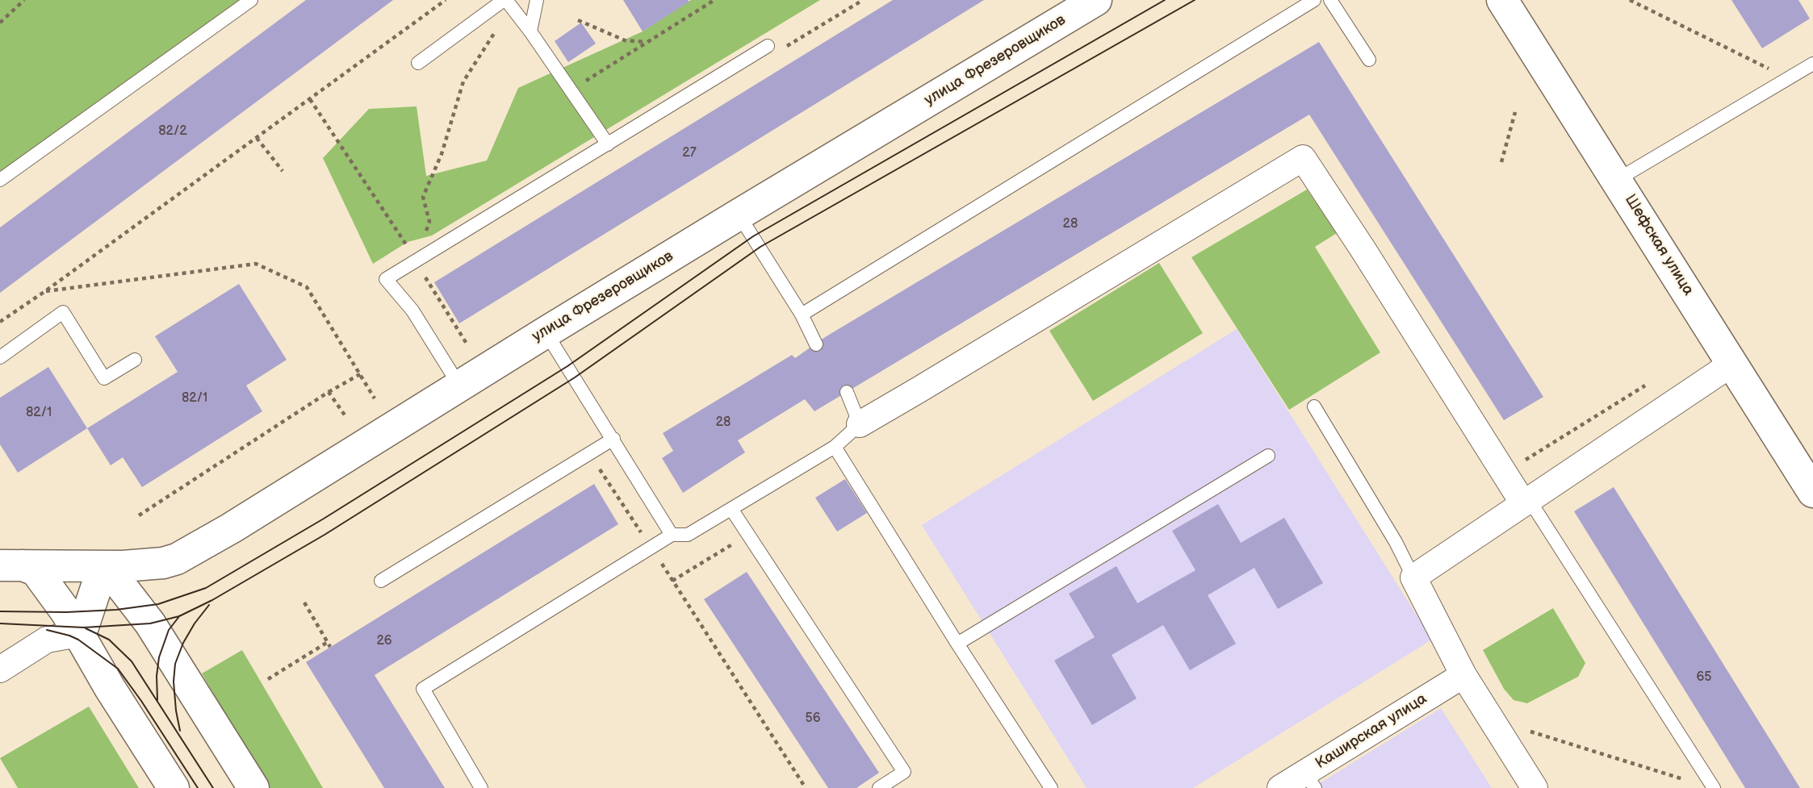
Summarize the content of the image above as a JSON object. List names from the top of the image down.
{
  "streets": {
    "main road": ["улица Фрезеровщиков", "Шефская улица"],
    "street": ["Каширская улица"]
  },
  "house_numbers": [
    "82/2",
    "27",
    "28",
    "82/1",
    "82/1",
    "28",
    "26",
    "65",
    "56"
  ]
}
